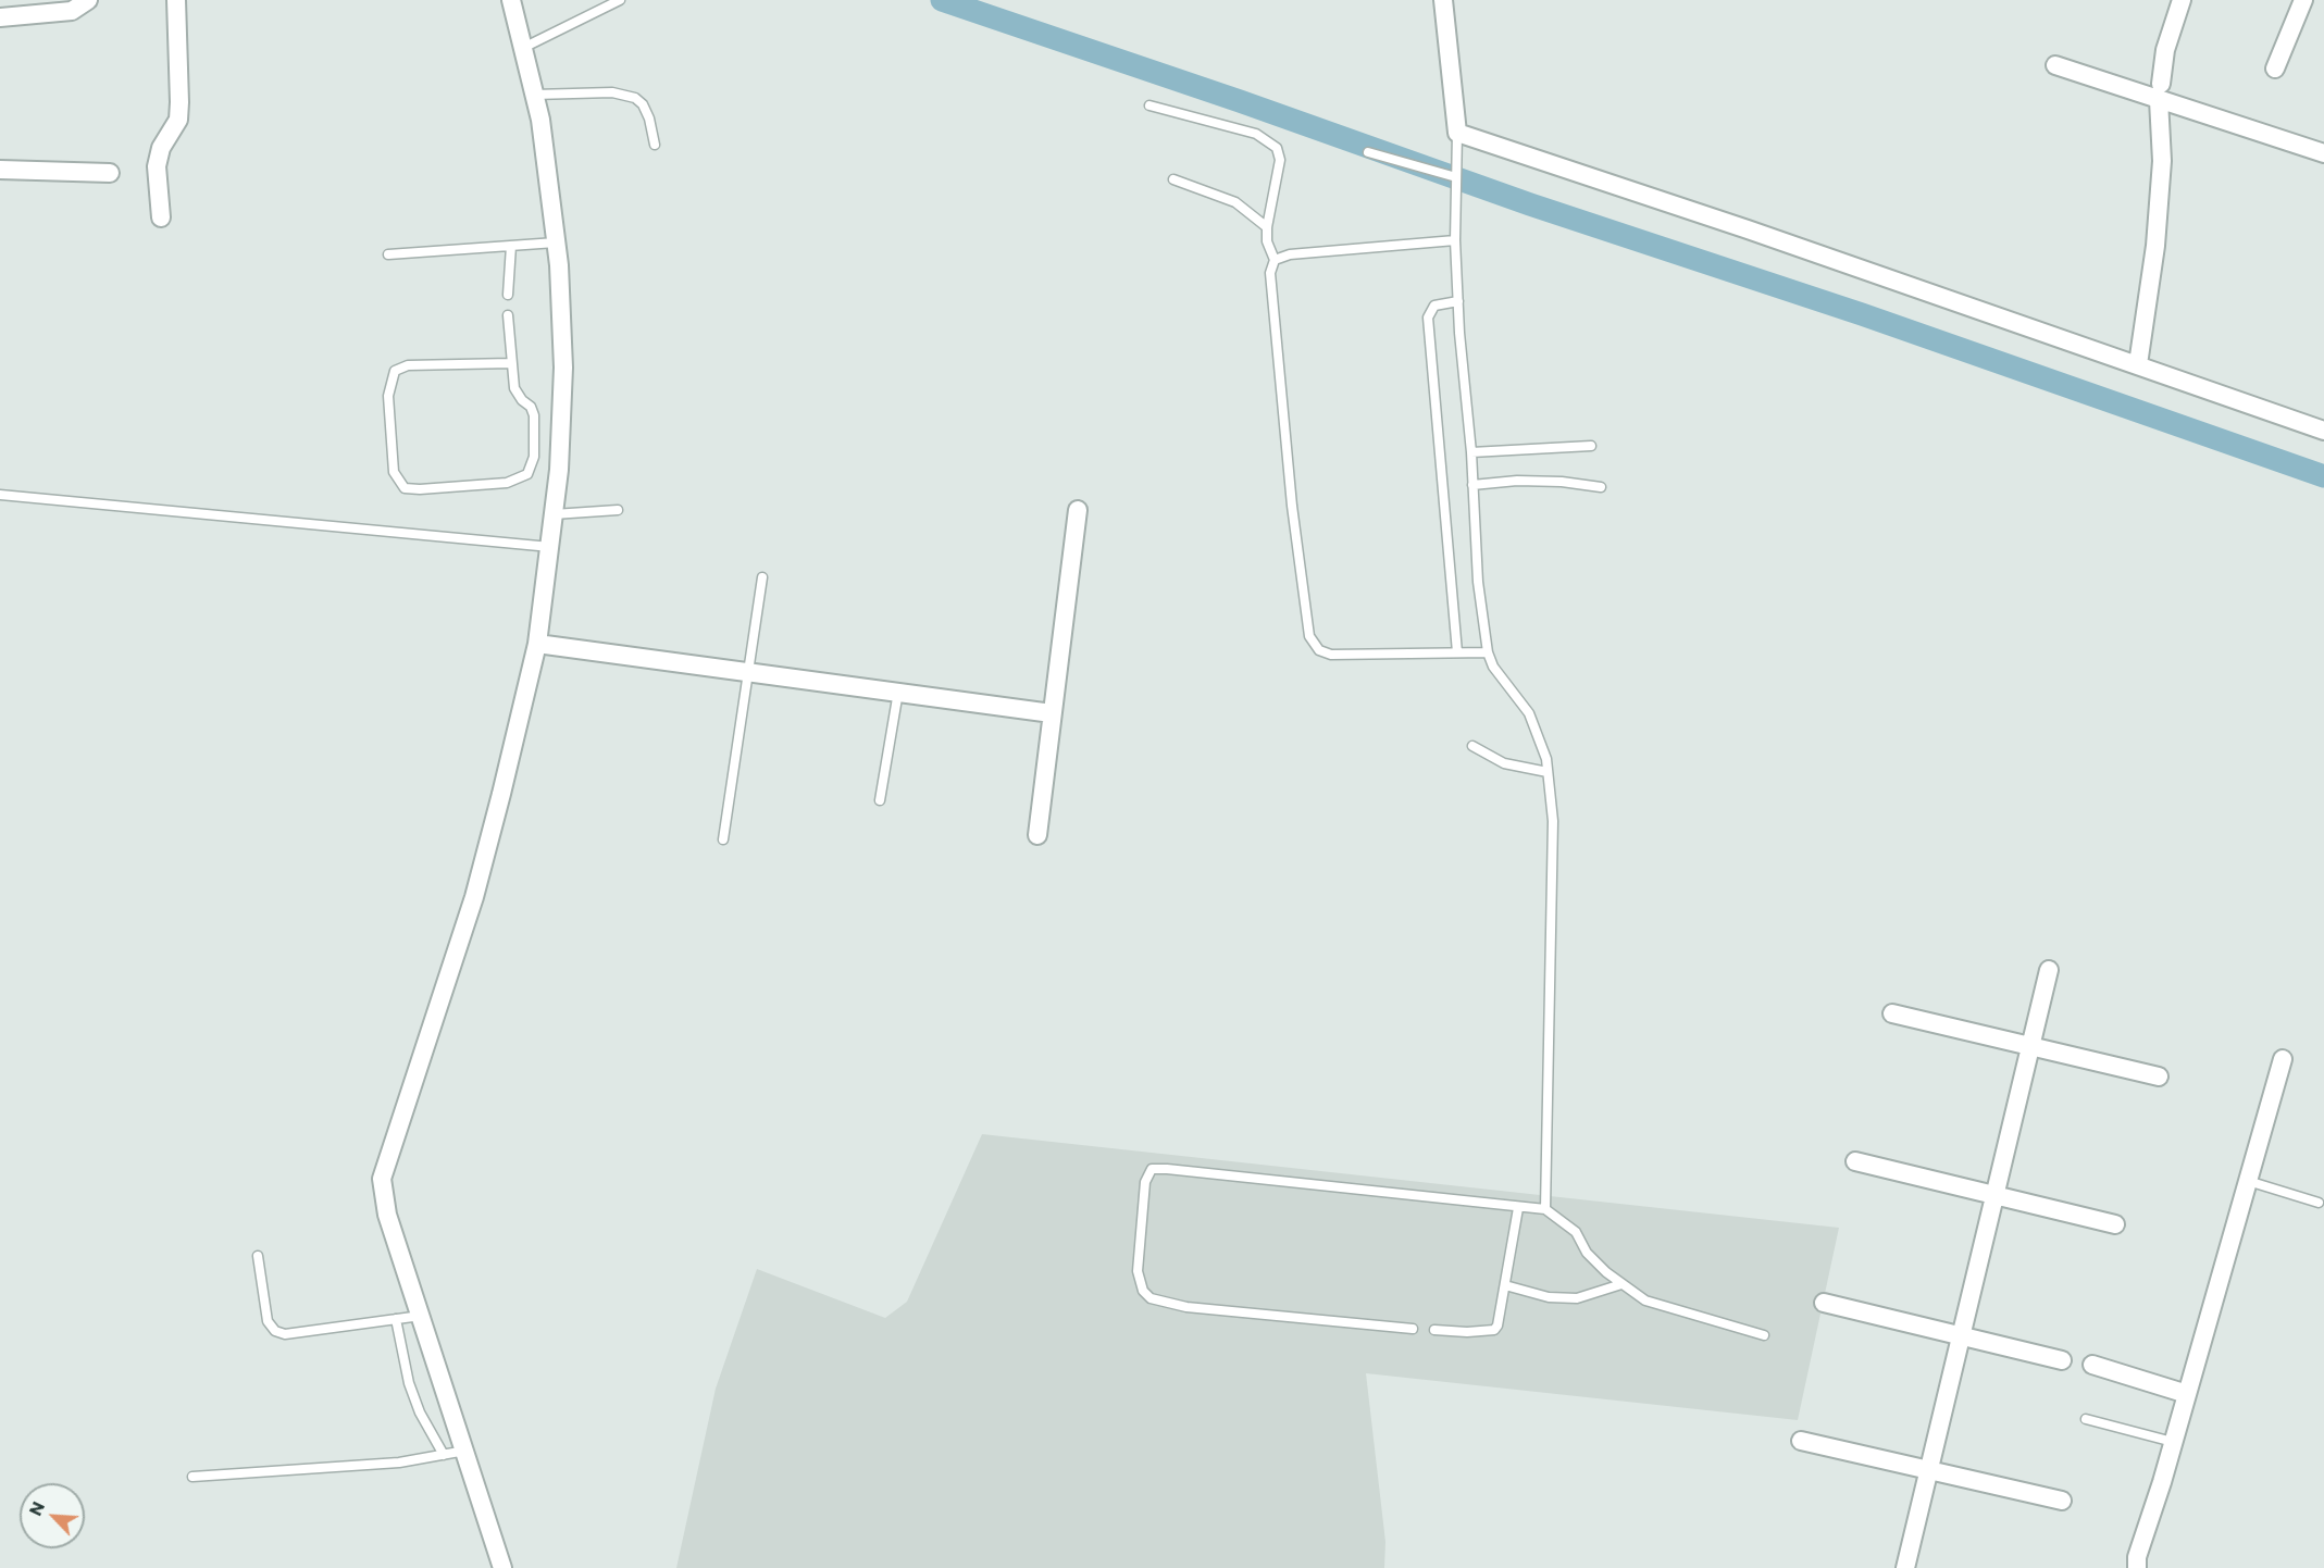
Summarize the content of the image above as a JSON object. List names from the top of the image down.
{
  "north": "top left"
}
